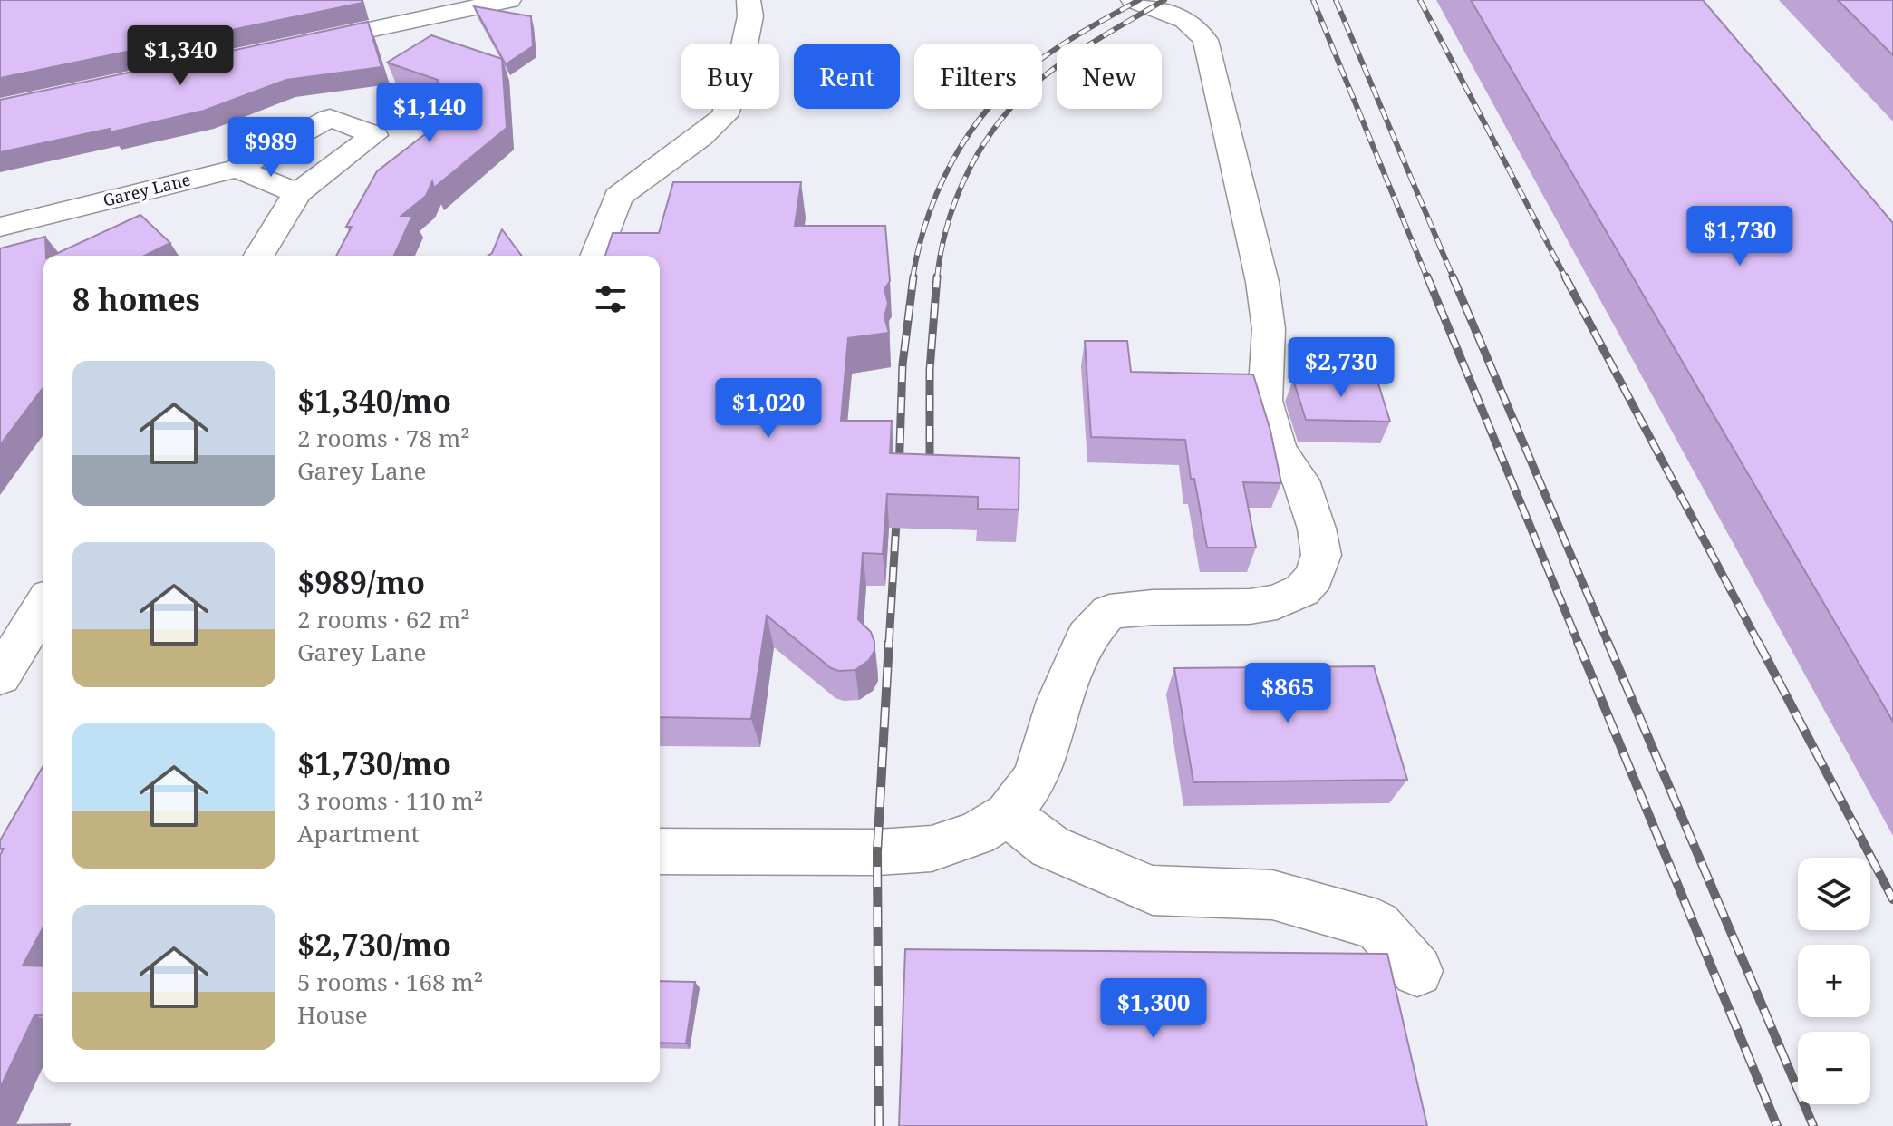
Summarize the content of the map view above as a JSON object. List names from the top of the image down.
{
  "streets": {
    "street": ["Garey Lane"]
  },
  "page": {
    "price": [
      "$1,340",
      "$1,140",
      "$989",
      "$1,730",
      "$2,730",
      "$1,020",
      "$865",
      "$1,300"
    ],
    "chip": [
      "Buy",
      "Rent",
      "Filters",
      "New"
    ],
    "heading": "8 homes",
    "list": [
      {
        "name": "$1,340/mo",
        "note": "2 rooms · 78 m² · Garey Lane"
      },
      {
        "name": "$989/mo",
        "note": "2 rooms · 62 m² · Garey Lane"
      },
      {
        "name": "$1,730/mo",
        "note": "3 rooms · 110 m² · Apartment"
      },
      {
        "name": "$2,730/mo",
        "note": "5 rooms · 168 m² · House"
      }
    ],
    "map_buttons": ["+", "−"]
  }
}
